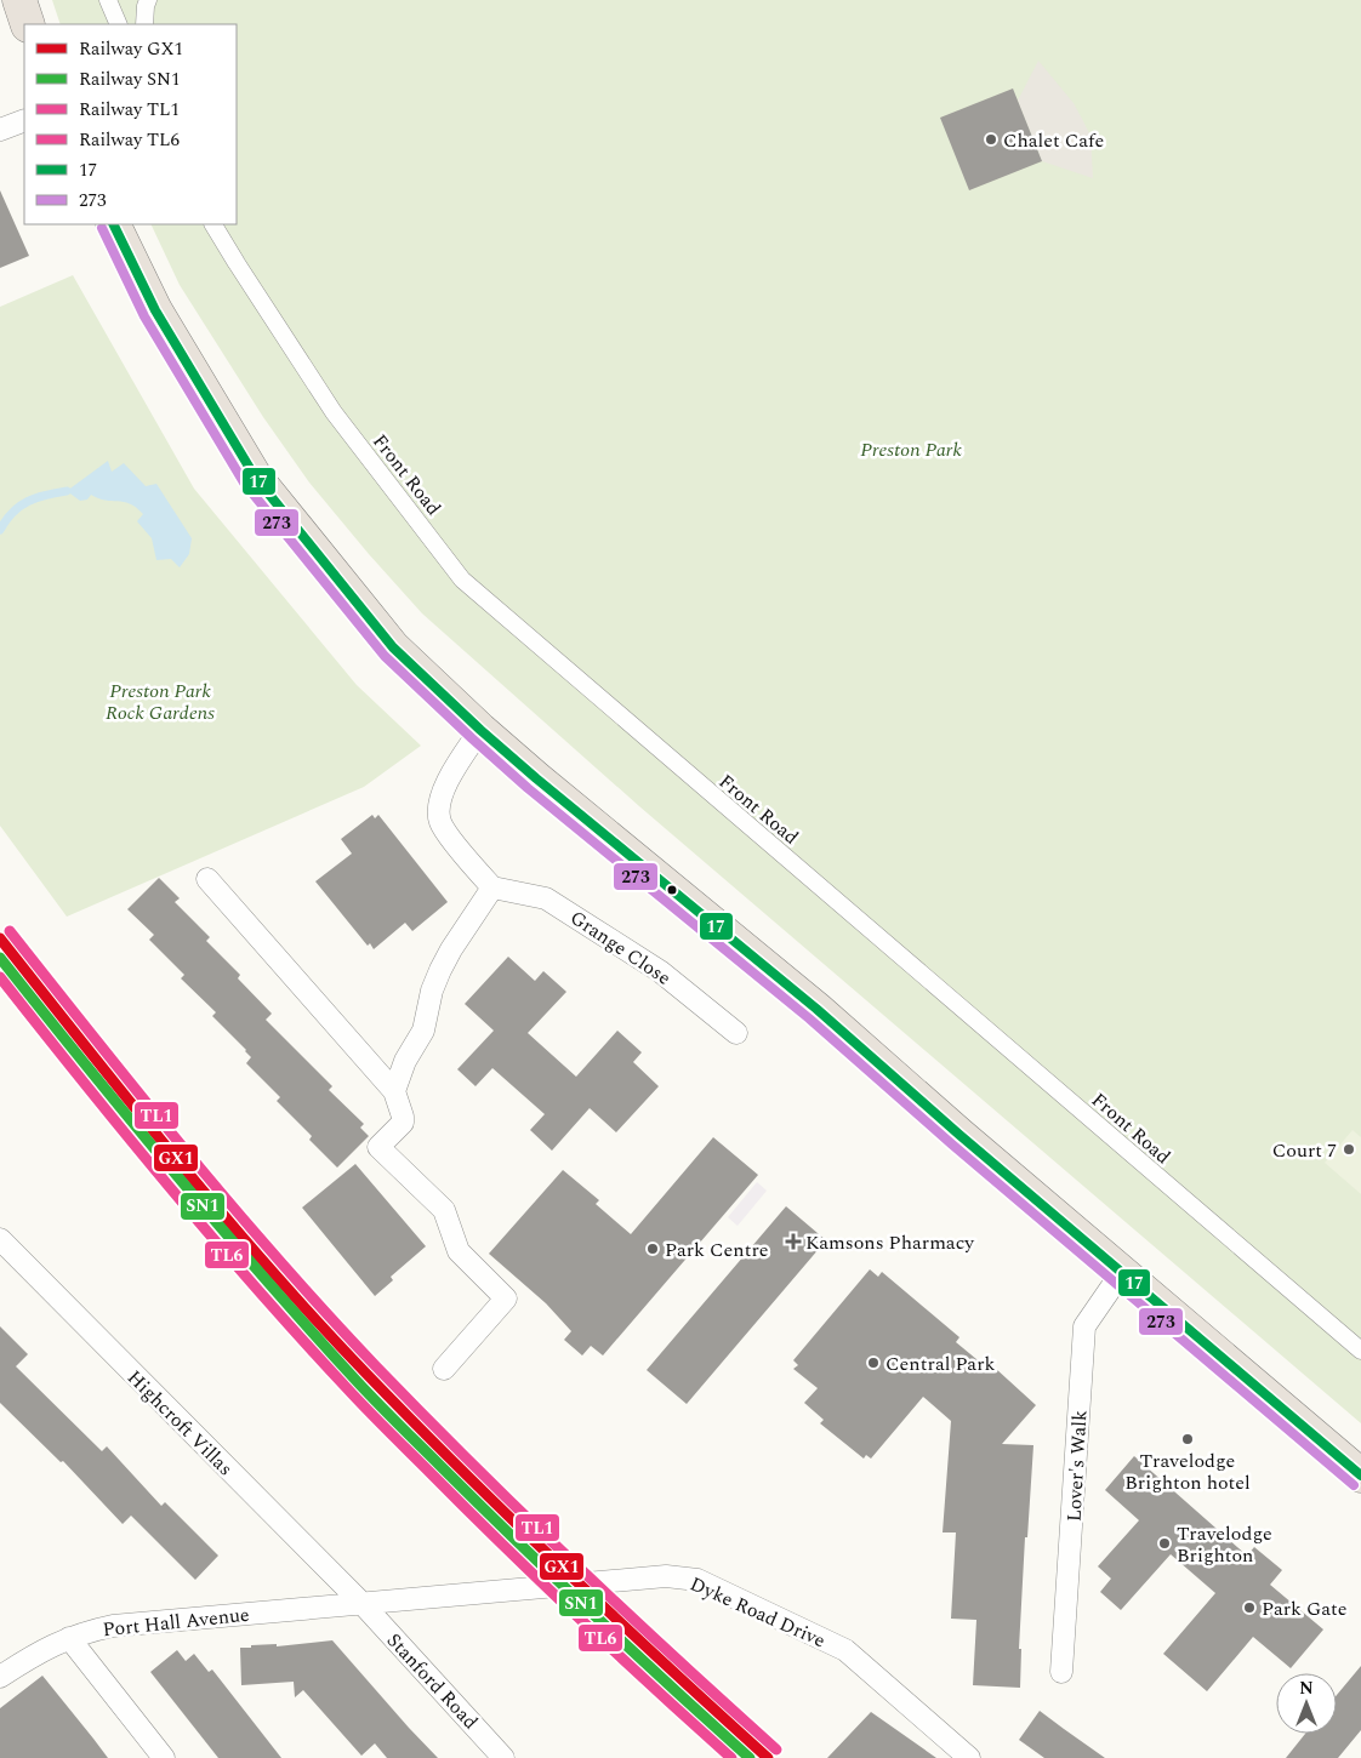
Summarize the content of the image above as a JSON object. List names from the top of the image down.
{
  "streets": {
    "street": [
      "Front Road",
      "Grange Close",
      "Highcroft Villas",
      "Lover's Walk",
      "Dyke Road Drive",
      "Port Hall Avenue",
      "Stanford Road"
    ]
  },
  "crossings": [
    ["Highcroft Villas", "Dyke Road Drive"],
    ["Highcroft Villas", "Port Hall Avenue"],
    ["Highcroft Villas", "Stanford Road"],
    ["Dyke Road Drive", "Port Hall Avenue"],
    ["Dyke Road Drive", "Stanford Road"],
    ["Port Hall Avenue", "Stanford Road"]
  ],
  "parks": ["Preston Park", "Preston Park Rock Gardens"],
  "places": {
    "other": [
      "Chalet Cafe",
      "Court 7",
      "Park Centre",
      "Central Park",
      "Travelodge Brighton hotel",
      "Travelodge Brighton",
      "Park Gate"
    ],
    "health": ["Kamsons Pharmacy"]
  },
  "lines": [
    "transit line 17",
    "transit line 273",
    "rail line TL1",
    "rail line GX1",
    "rail line SN1",
    "rail line TL6"
  ],
  "legend": [
    "Railway GX1",
    "Railway SN1",
    "Railway TL1",
    "Railway TL6",
    "17",
    "273"
  ],
  "north": "top"
}
